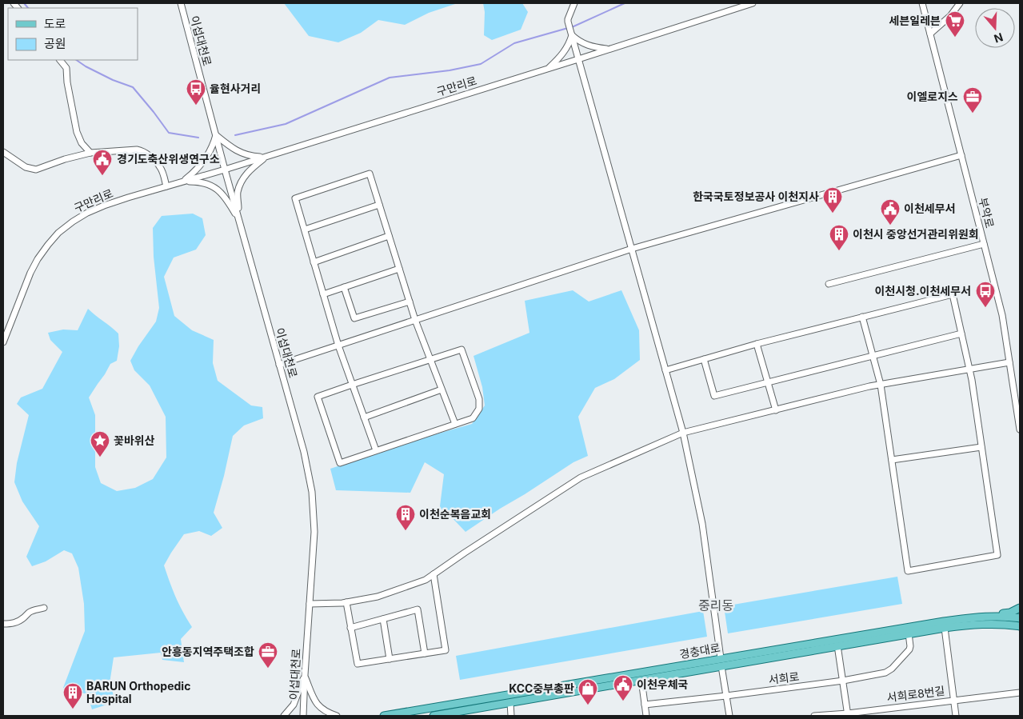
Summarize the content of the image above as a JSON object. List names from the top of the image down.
{
  "streets": {
    "main road": ["경충대로"],
    "street": [
      "이섭대천로",
      "구만리로",
      "부악로",
      "서희로",
      "서희로8번길"
    ]
  },
  "crossings": [
    ["이섭대천로", "구만리로"],
    ["경충대로", "서희로"]
  ],
  "districts": ["중리동"],
  "places": {
    "supermarket": ["세븐일레븐"],
    "bus stop": ["율현사거리", "이천시청.이천세무서"],
    "office": ["이엘로지스", "안흥동지역주택조합"],
    "public building": ["경기도축산위생연구소", "이천세무서", "이천우체국"],
    "building": [
      "한국국토정보공사 이천지사",
      "이천시 중앙선거관리위원회",
      "이천순복음교회",
      "BARUN Orthopedic Hospital"
    ],
    "place": ["꽃바위산"],
    "shop": ["KCC중부총판"]
  },
  "legend": ["도로", "공원"],
  "north": "bottom"
}
